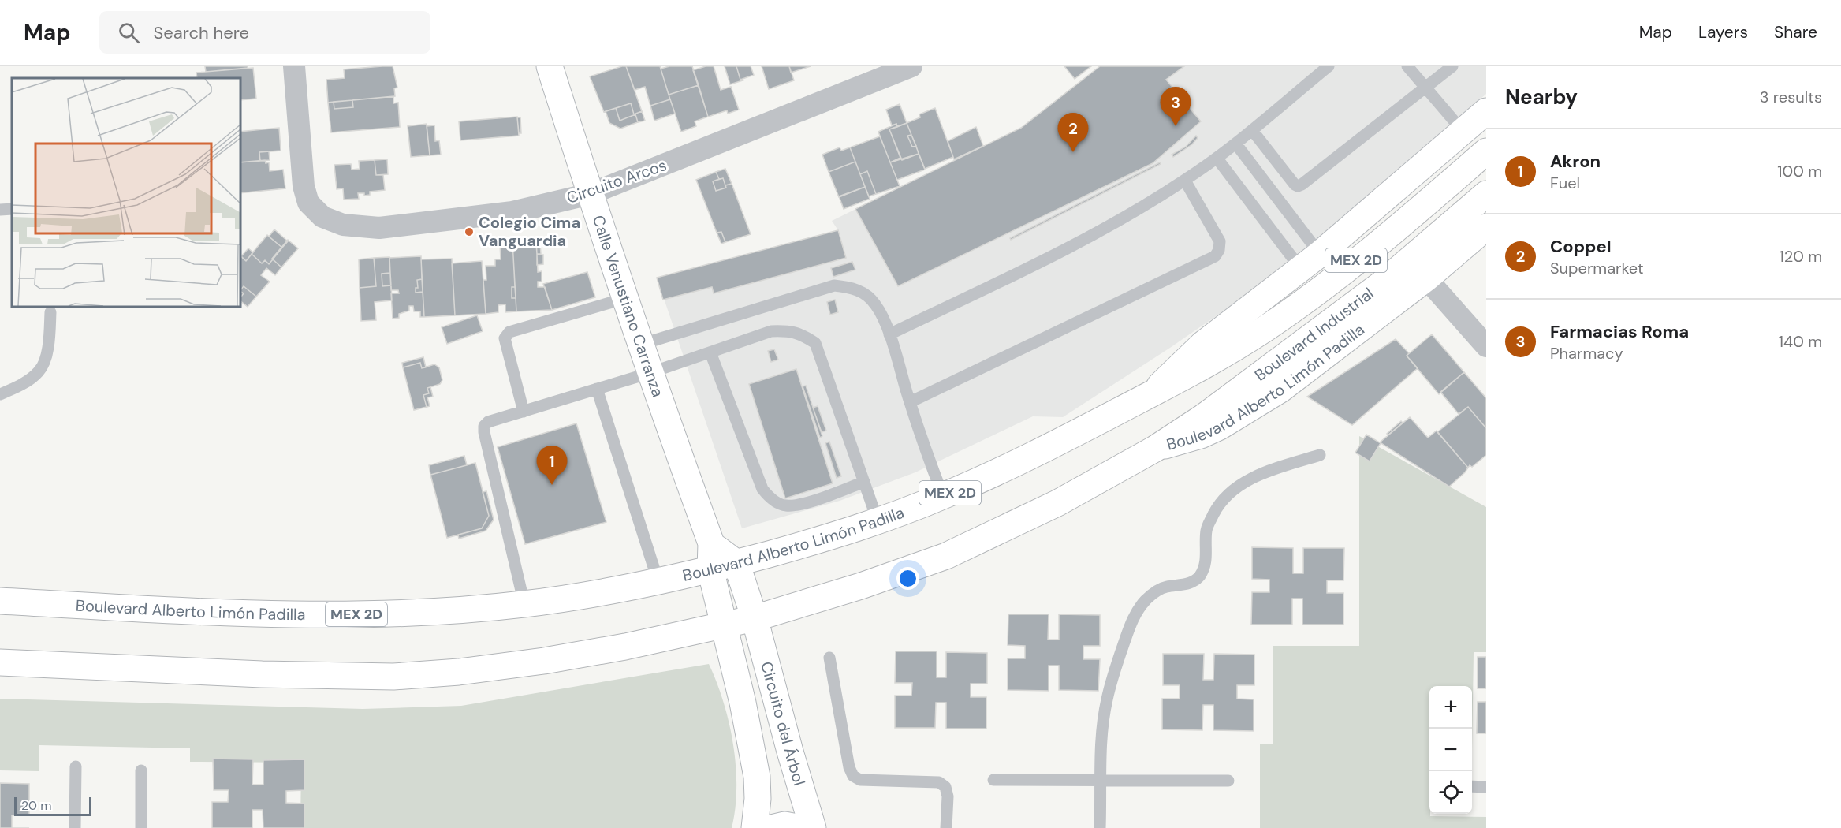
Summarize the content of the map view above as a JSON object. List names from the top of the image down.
{
  "streets": {
    "main road": [
      "MEX 2D",
      "Calle Venustiano Carranza",
      "Boulevard Industrial",
      "Boulevard Alberto Limón Padilla",
      "Circuito del Árbol"
    ],
    "street": ["Circuito Arcos"]
  },
  "crossings": [
    ["Circuito Arcos", "Calle Venustiano Carranza"],
    ["MEX 2D", "Boulevard Alberto Limón Padilla"],
    ["Calle Venustiano Carranza", "Boulevard Alberto Limón Padilla"],
    ["Boulevard Industrial", "Boulevard Alberto Limón Padilla"],
    ["Boulevard Alberto Limón Padilla", "Circuito del Árbol"]
  ],
  "places": ["Colegio Cima Vanguardia"],
  "scale_bar": "20 m",
  "page": {
    "header": "Map",
    "search": "Search here",
    "nav": ["Map", "Layers", "Share"],
    "heading": ["Nearby", "3 results"],
    "pins": ["3", "2", "1"],
    "list": [
      {
        "mark": "1",
        "name": "Akron",
        "note": "Fuel",
        "value": "100 m"
      },
      {
        "mark": "2",
        "name": "Coppel",
        "note": "Supermarket",
        "value": "120 m"
      },
      {
        "mark": "3",
        "name": "Farmacias Roma",
        "note": "Pharmacy",
        "value": "140 m"
      }
    ],
    "map_buttons": ["+", "−"],
    "scale": "20 m"
  }
}
